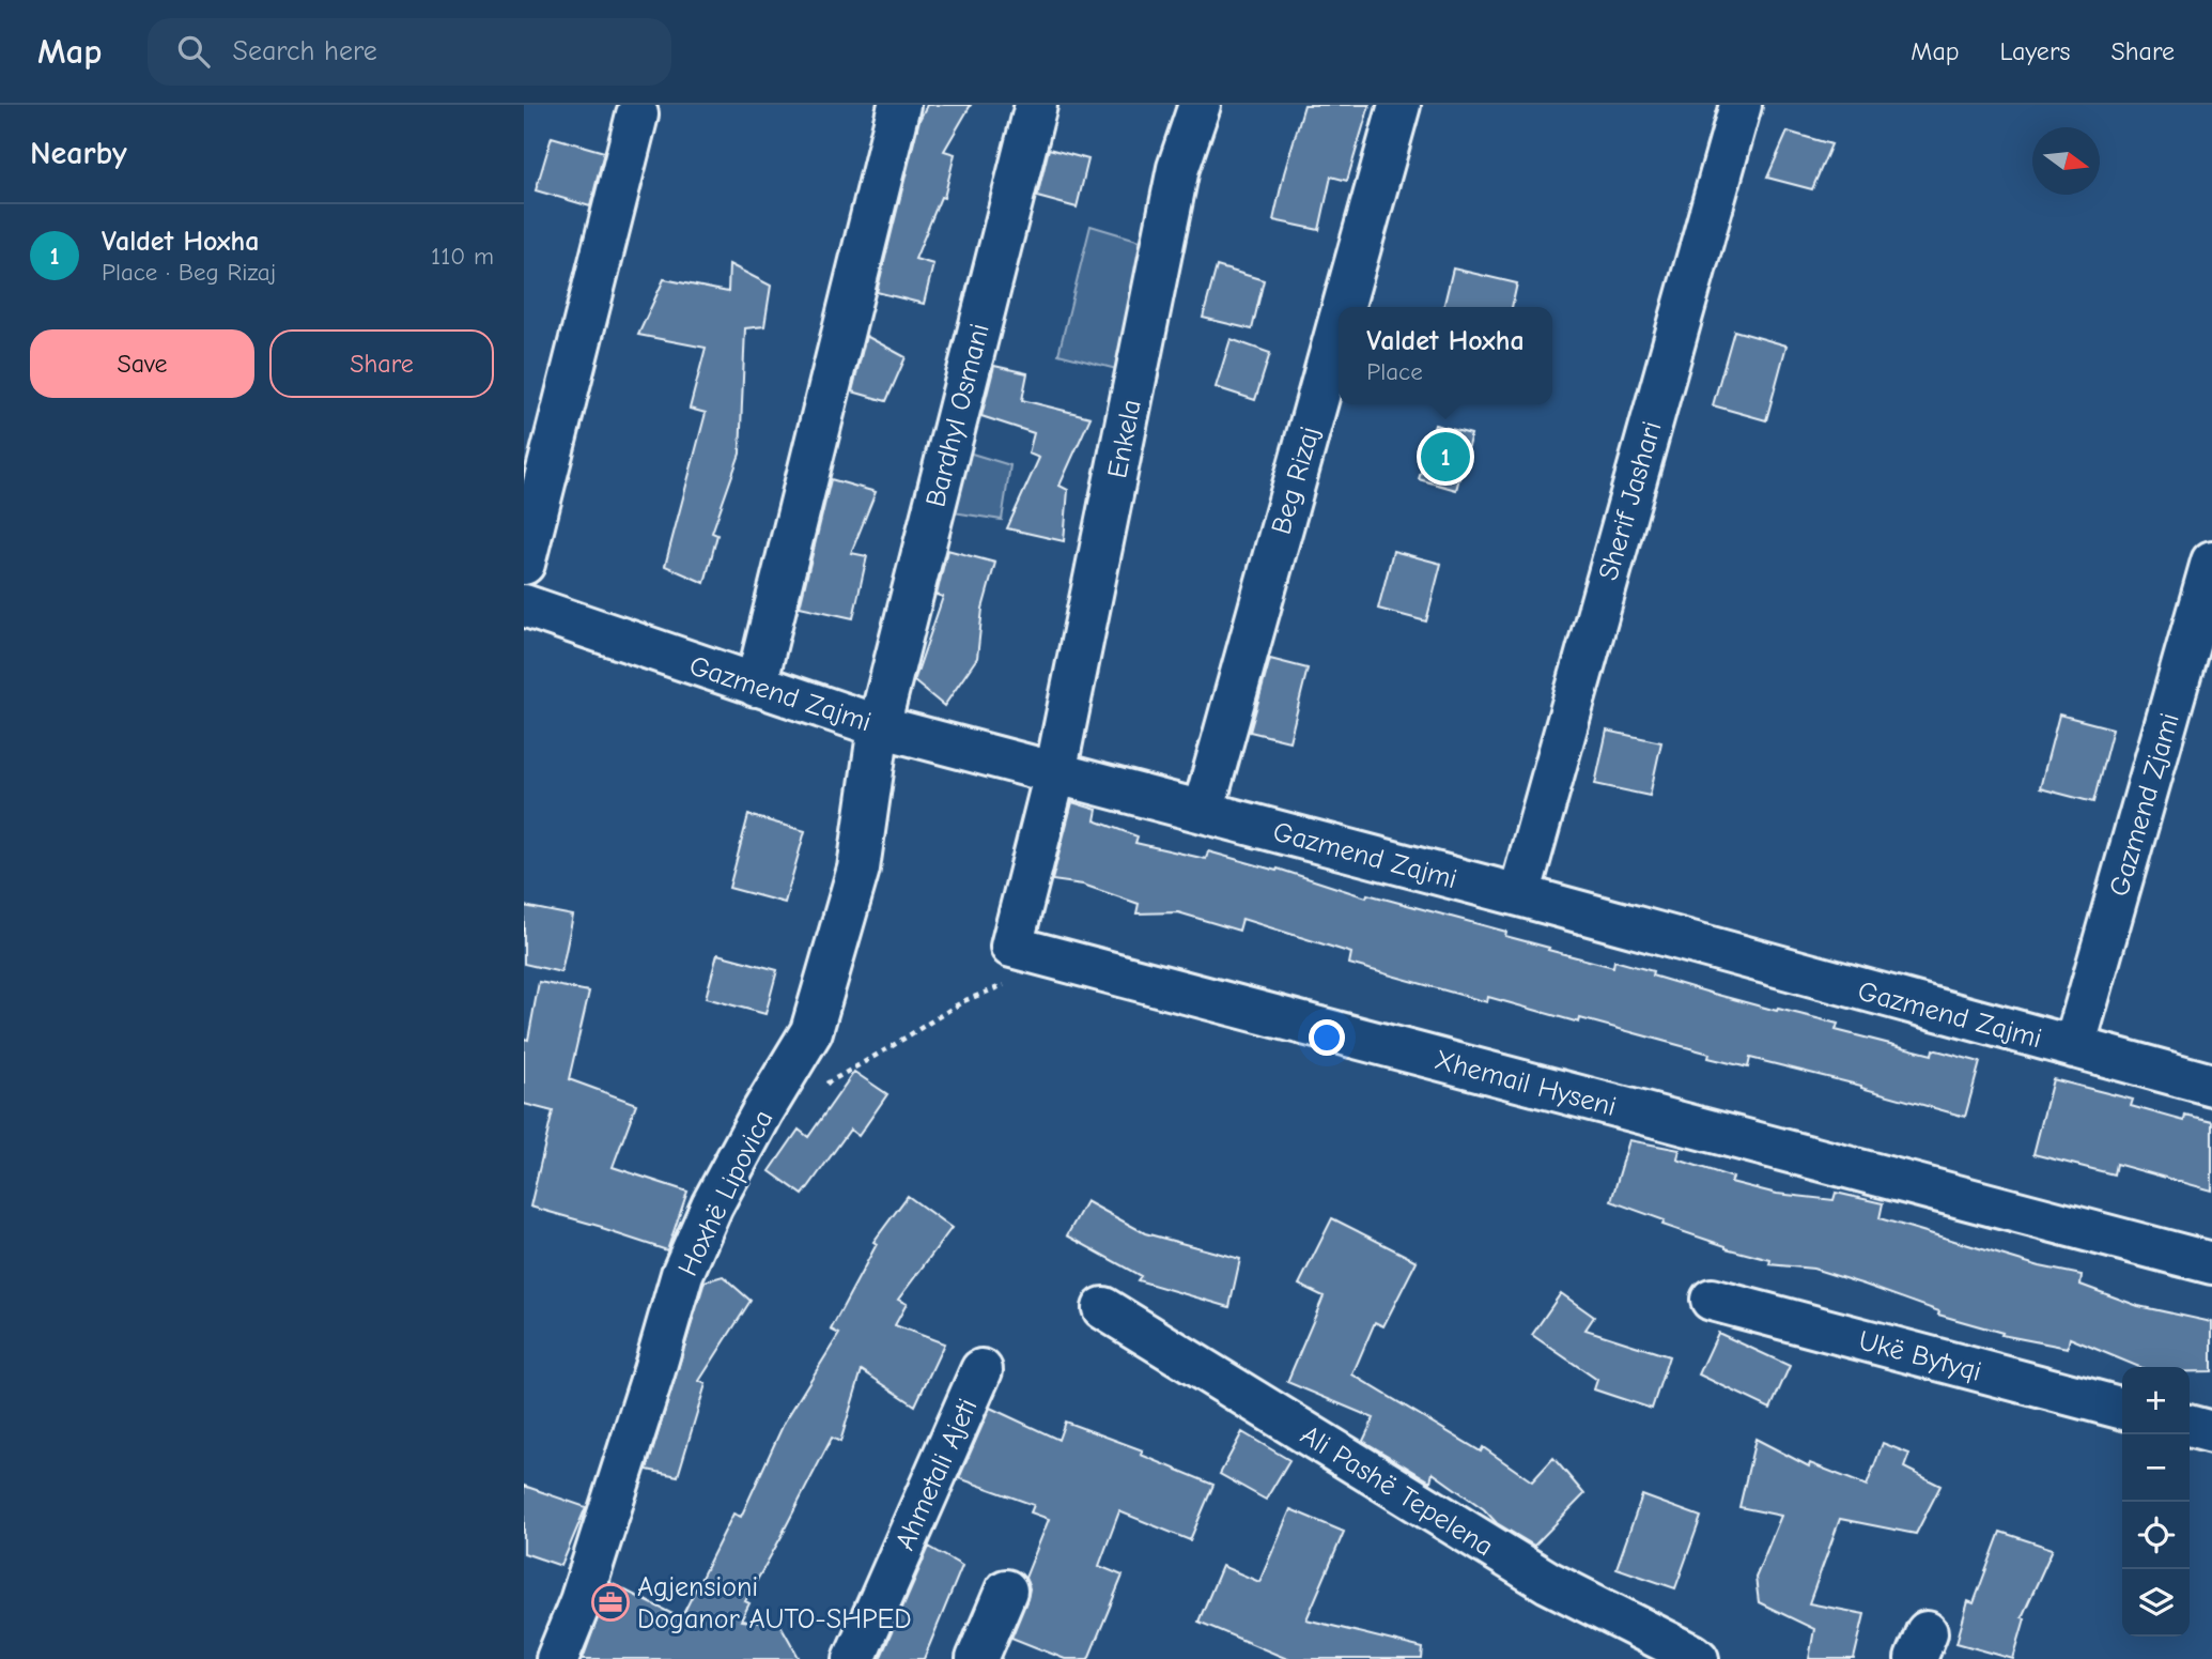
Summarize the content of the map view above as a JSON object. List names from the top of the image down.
{
  "streets": {
    "street": [
      "Bardhyl Osmani",
      "Enkela",
      "Beg Rizaj",
      "Sherif Jashari",
      "Gazmend Zajmi",
      "Gazmend Zjami",
      "Xhemail Hyseni",
      "Hoxhë Lipovica",
      "Ukë Bytyqi",
      "Ahmetali Ajeti",
      "Ali Pashë Tepelena"
    ]
  },
  "crossings": [
    ["Bardhyl Osmani", "Gazmend Zajmi"],
    ["Bardhyl Osmani", "Hoxhë Lipovica"],
    ["Enkela", "Gazmend Zajmi"],
    ["Enkela", "Xhemail Hyseni"],
    ["Beg Rizaj", "Gazmend Zajmi"],
    ["Sherif Jashari", "Gazmend Zajmi"],
    ["Gazmend Zajmi", "Gazmend Zjami"],
    ["Gazmend Zajmi", "Xhemail Hyseni"],
    ["Gazmend Zajmi", "Hoxhë Lipovica"]
  ],
  "places": {
    "office": ["Agjensioni Doganor AUTO-SHPED"]
  },
  "north": "right",
  "page": {
    "header": "Map",
    "search": "Search here",
    "nav": ["Map", "Layers", "Share"],
    "heading": "Nearby",
    "list": [
      {
        "mark": "1",
        "name": "Valdet Hoxha",
        "note": "Place · Beg Rizaj",
        "value": "110 m"
      }
    ],
    "buttons": ["Save", "Share"],
    "popup": ["Valdet Hoxha", "Place"],
    "pins": "1",
    "map_buttons": ["+", "−"]
  }
}
